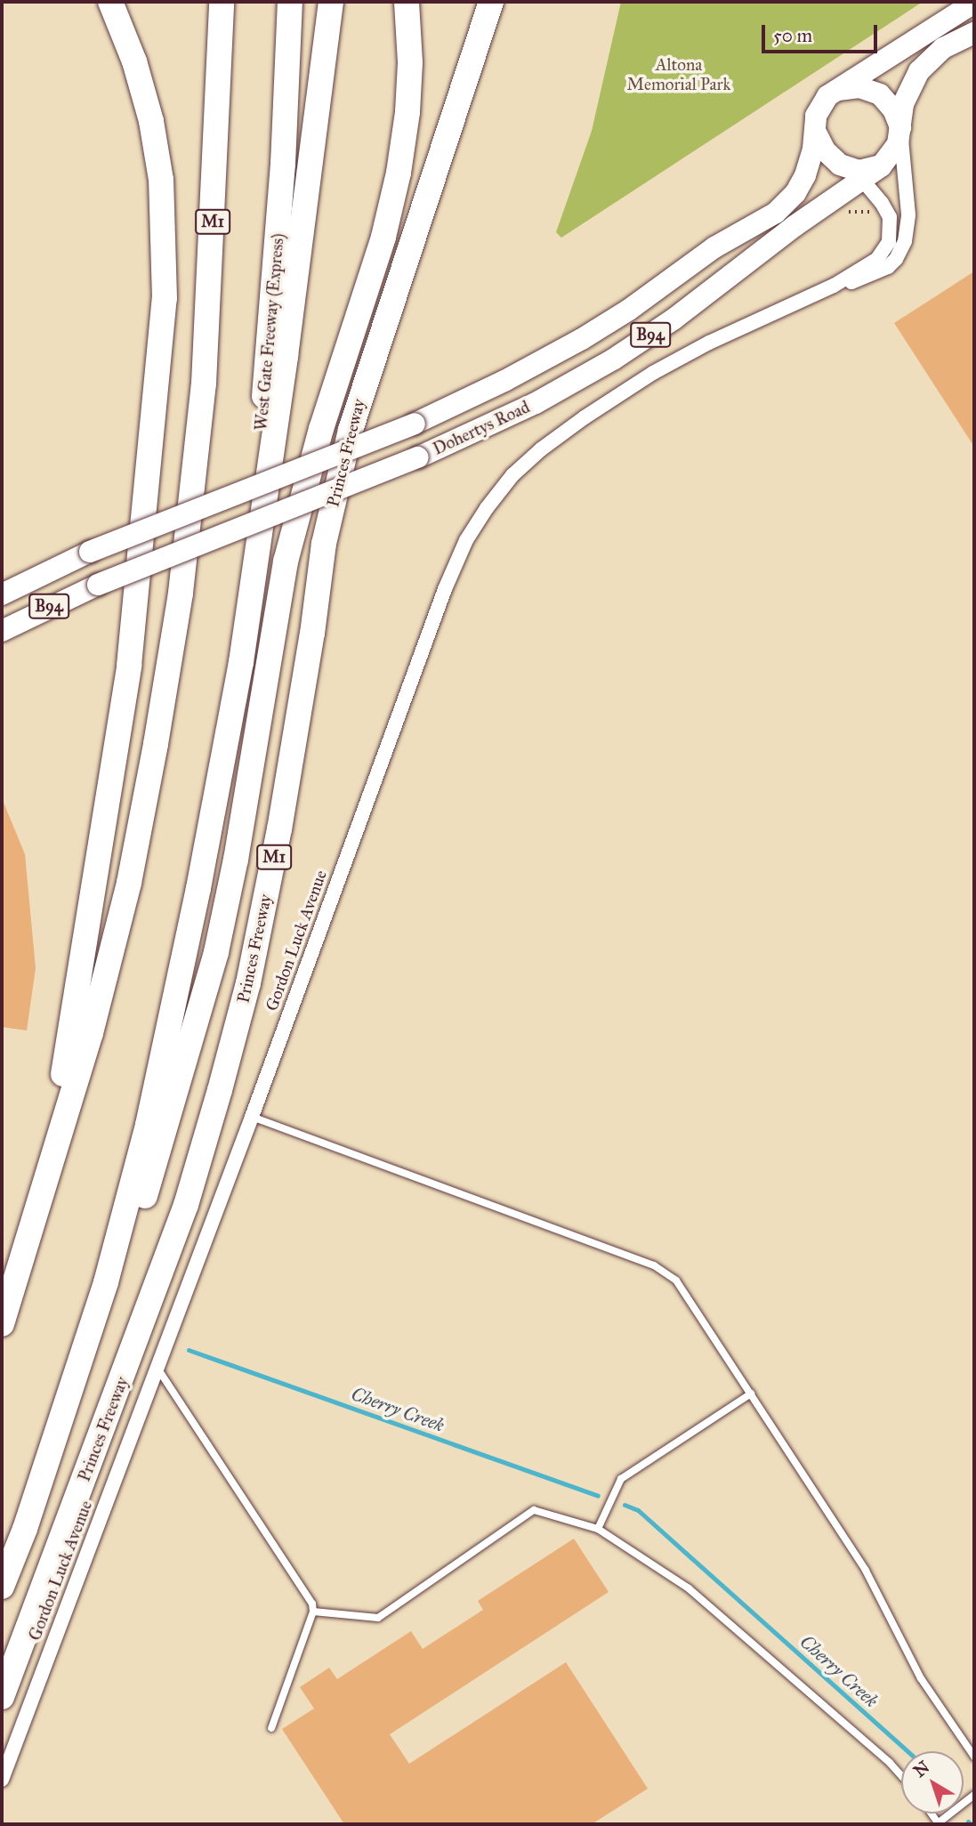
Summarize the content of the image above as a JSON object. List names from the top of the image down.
{
  "streets": {
    "highway": ["M1", "West Gate Freeway (Express)", "Princes Freeway"],
    "main road": ["B94", "Dohertys Road"],
    "street": ["Gordon Luck Avenue"]
  },
  "crossings": [
    ["Dohertys Road", "Gordon Luck Avenue"]
  ],
  "water": ["Cherry Creek"],
  "parks": ["Altona Memorial Park"],
  "scale_bar": "50 m",
  "north": "top left"
}
